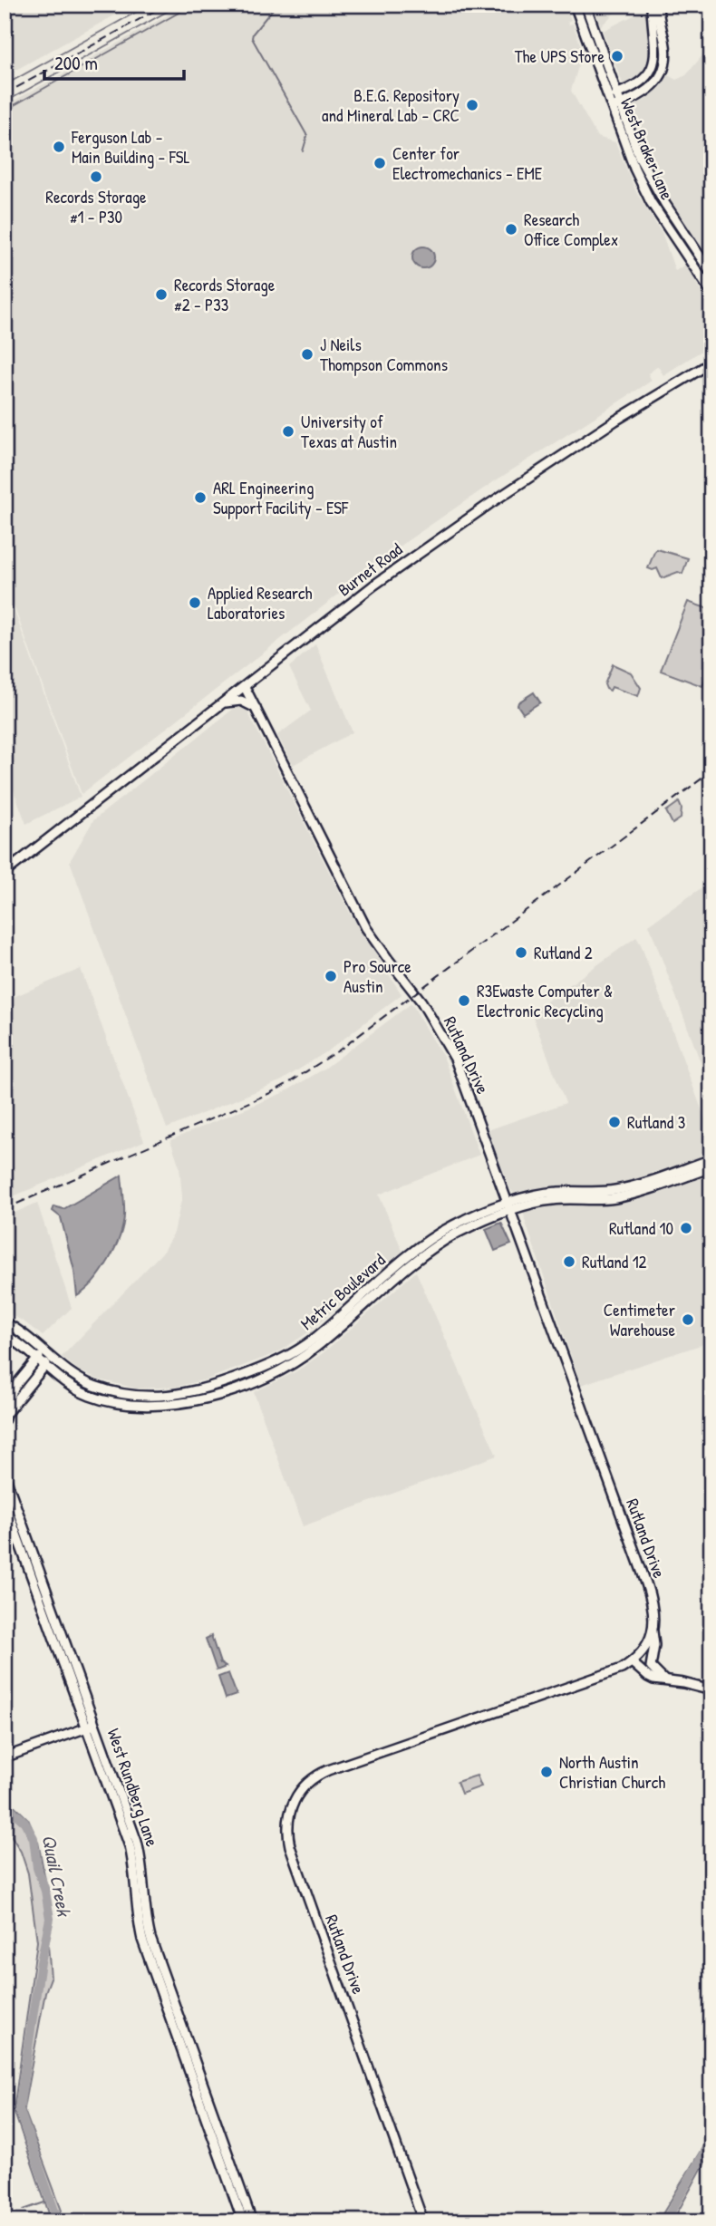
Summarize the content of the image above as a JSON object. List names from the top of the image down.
{
  "streets": {
    "main road": [
      "West Braker Lane",
      "Burnet Road",
      "Rutland Drive",
      "Metric Boulevard",
      "West Rundberg Lane"
    ]
  },
  "crossings": [
    ["Burnet Road", "Rutland Drive"],
    ["Rutland Drive", "Metric Boulevard"]
  ],
  "water": ["Quail Creek"],
  "places": [
    "The UPS Store",
    "B.E.G. Repository and Mineral Lab - CRC",
    "Ferguson Lab - Main Building - FSL",
    "Center for Electromechanics - EME",
    "Records Storage #1 - P30",
    "Research Office Complex",
    "Records Storage #2 - P33",
    "J Neils Thompson Commons",
    "University of Texas at Austin",
    "ARL Engineering Support Facility - ESF",
    "Applied Research Laboratories",
    "Rutland 2",
    "Pro Source Austin",
    "R3Ewaste Computer & Electronic Recycling",
    "Rutland 3",
    "Rutland 10",
    "Rutland 12",
    "Centimeter Warehouse",
    "North Austin Christian Church"
  ],
  "scale_bar": "200 m"
}
